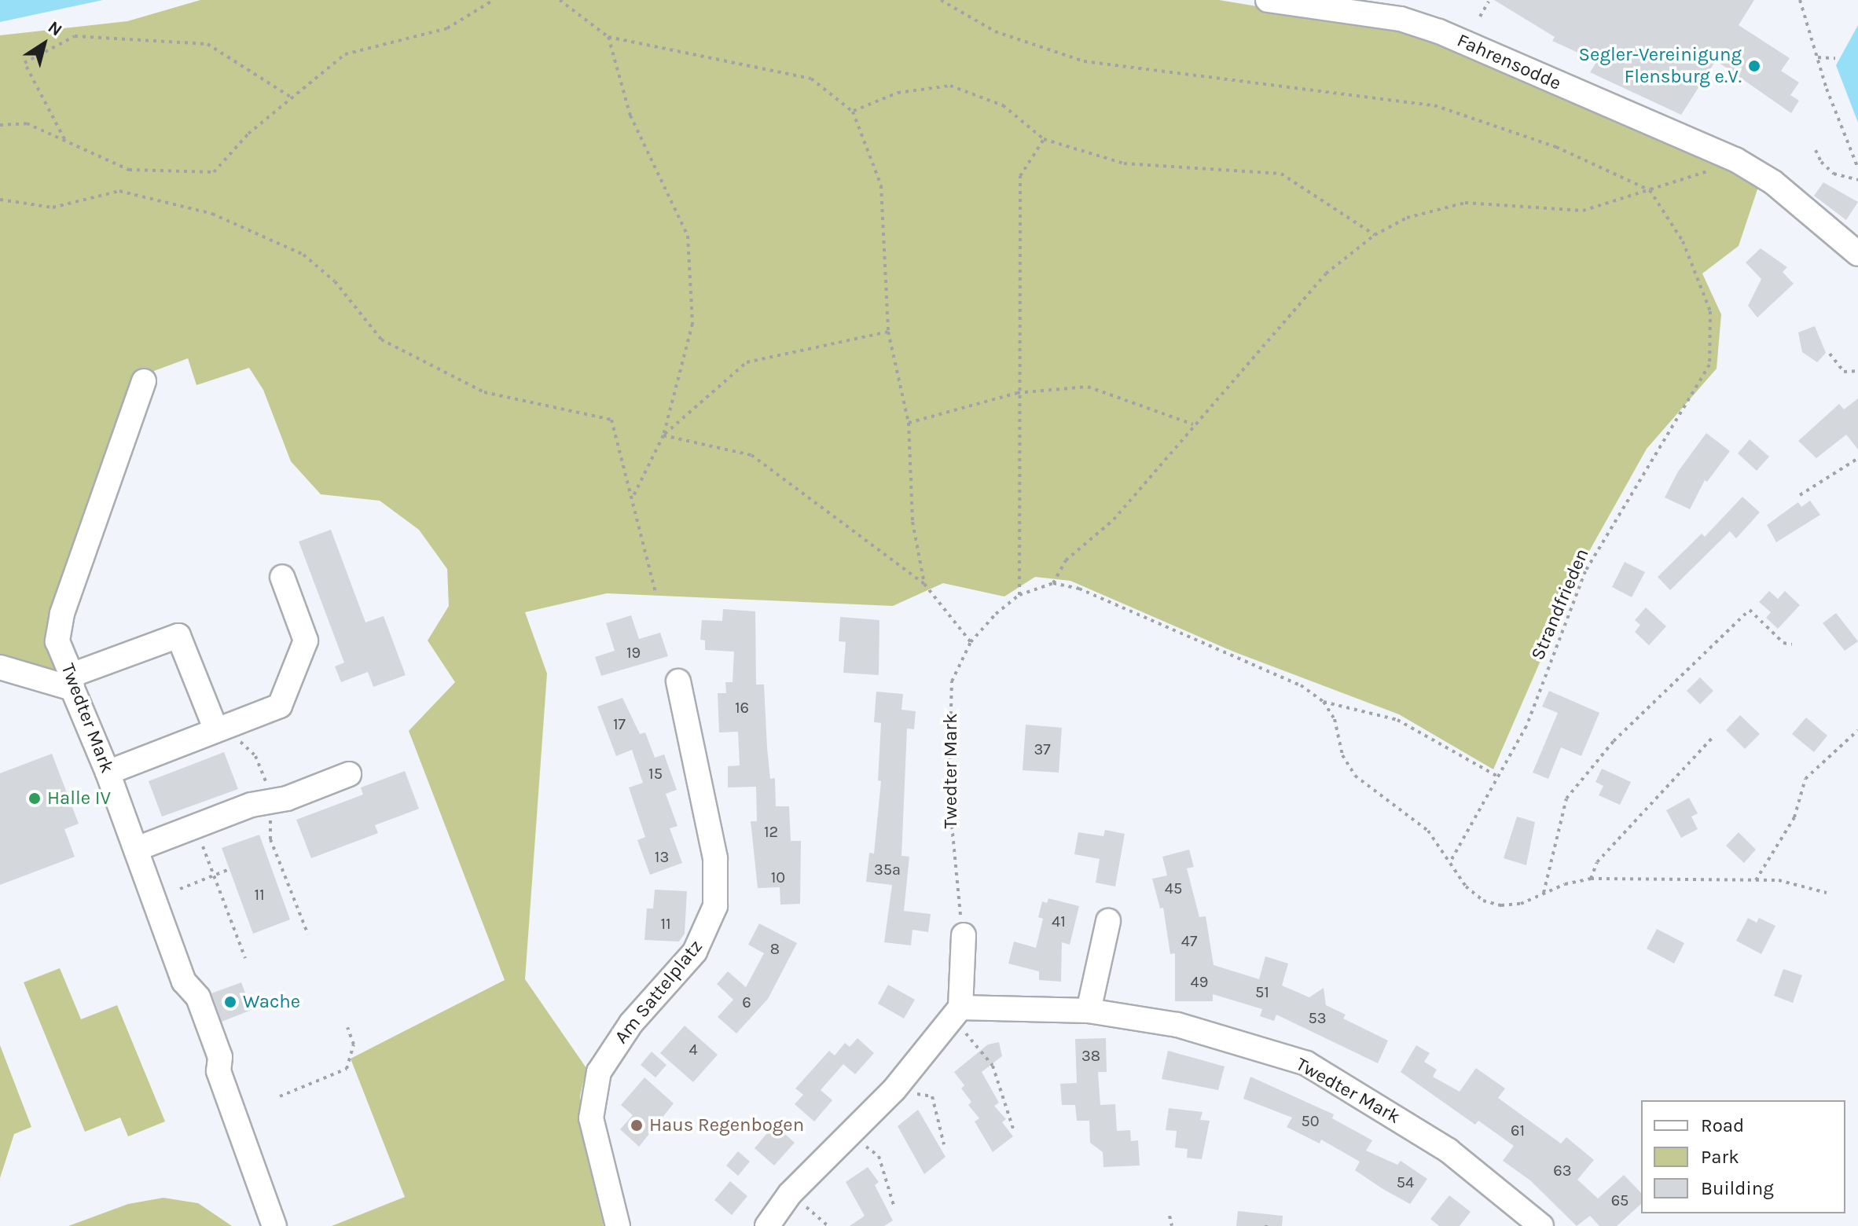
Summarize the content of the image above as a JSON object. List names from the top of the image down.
{
  "streets": {
    "street": ["Fahrensodde", "Twedter Mark", "Am Sattelplatz"],
    "path": ["Strandfrieden"]
  },
  "places": [
    "Segler-Vereinigung Flensburg e.V.",
    "Halle IV",
    "Wache",
    "Haus Regenbogen"
  ],
  "house_numbers": [
    "19",
    "16",
    "17",
    "37",
    "15",
    "12",
    "13",
    "35a",
    "10",
    "45",
    "11",
    "41",
    "11",
    "47",
    "8",
    "49",
    "51",
    "6",
    "53",
    "4",
    "38",
    "50",
    "61",
    "63",
    "54",
    "65"
  ],
  "legend": ["Road", "Park", "Building"],
  "north": "top right"
}
